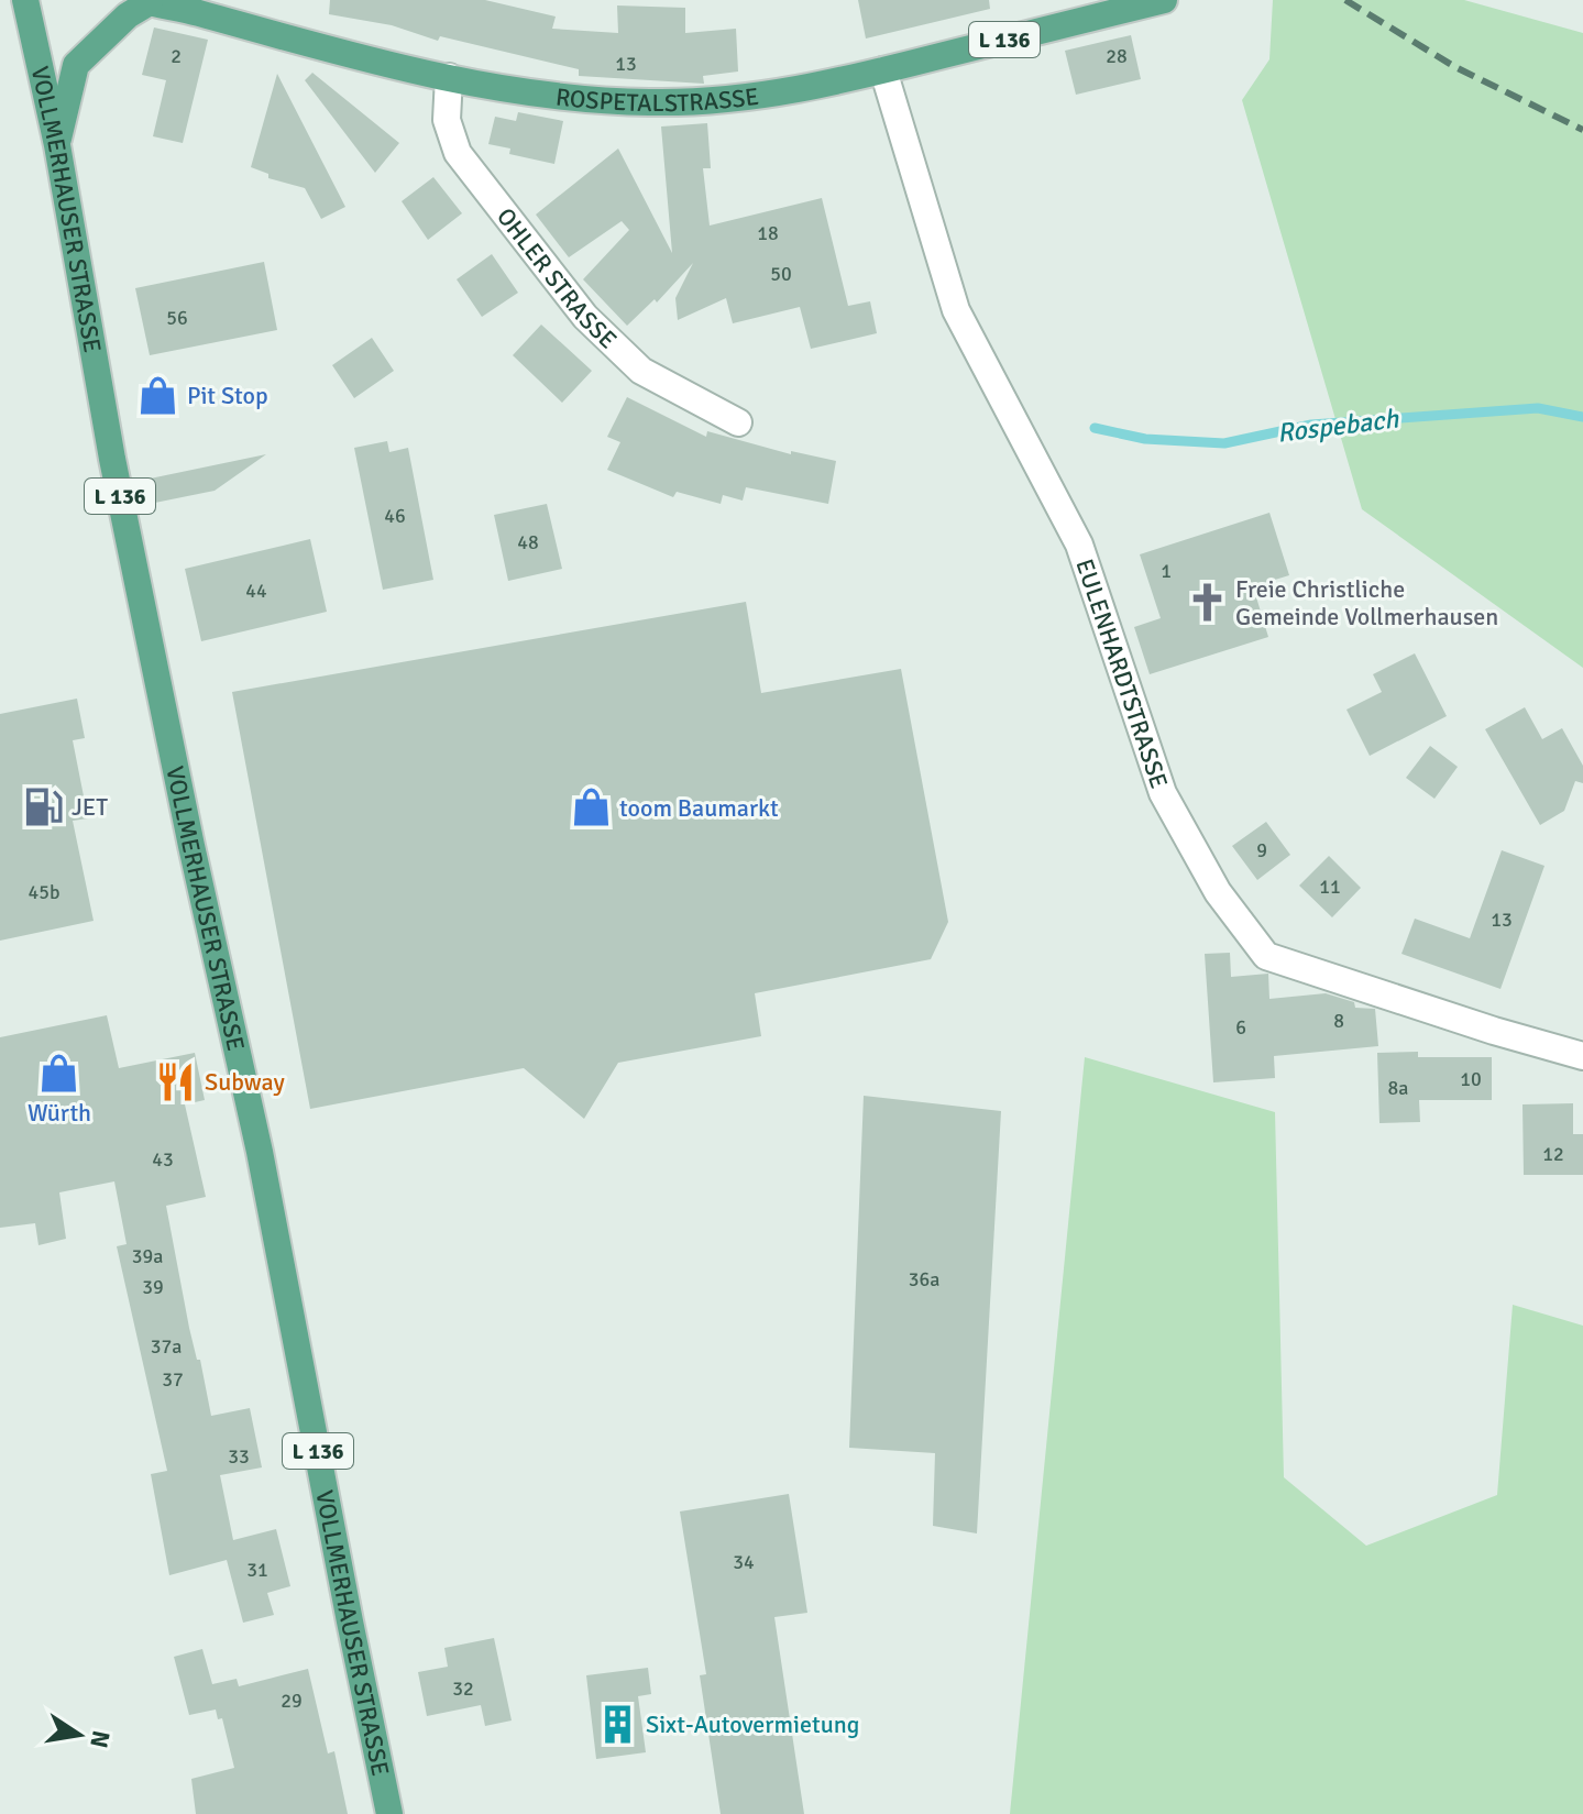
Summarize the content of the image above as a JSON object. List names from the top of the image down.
{
  "streets": {
    "main road": ["L 136", "ROSPETALSTRASSE", "VOLLMERHAUSER STRASSE"],
    "street": ["OHLER STRASSE", "EULENHARDTSTRASSE"]
  },
  "crossings": [
    ["ROSPETALSTRASSE", "VOLLMERHAUSER STRASSE"],
    ["ROSPETALSTRASSE", "OHLER STRASSE"],
    ["ROSPETALSTRASSE", "EULENHARDTSTRASSE"]
  ],
  "water": ["Rospebach"],
  "places": {
    "shop": ["Pit Stop", "toom Baumarkt", "Würth"],
    "church": ["Freie Christliche Gemeinde Vollmerhausen"],
    "fuel station": ["JET"],
    "restaurant": ["Subway"],
    "building": ["Sixt-Autovermietung"]
  },
  "house_numbers": [
    "2",
    "28",
    "13",
    "18",
    "50",
    "56",
    "46",
    "48",
    "1",
    "44",
    "9",
    "11",
    "45b",
    "13",
    "8",
    "6",
    "10",
    "8a",
    "12",
    "43",
    "39a",
    "36a",
    "39",
    "37a",
    "37",
    "33",
    "34",
    "31",
    "32",
    "29"
  ],
  "north": "right"
}
